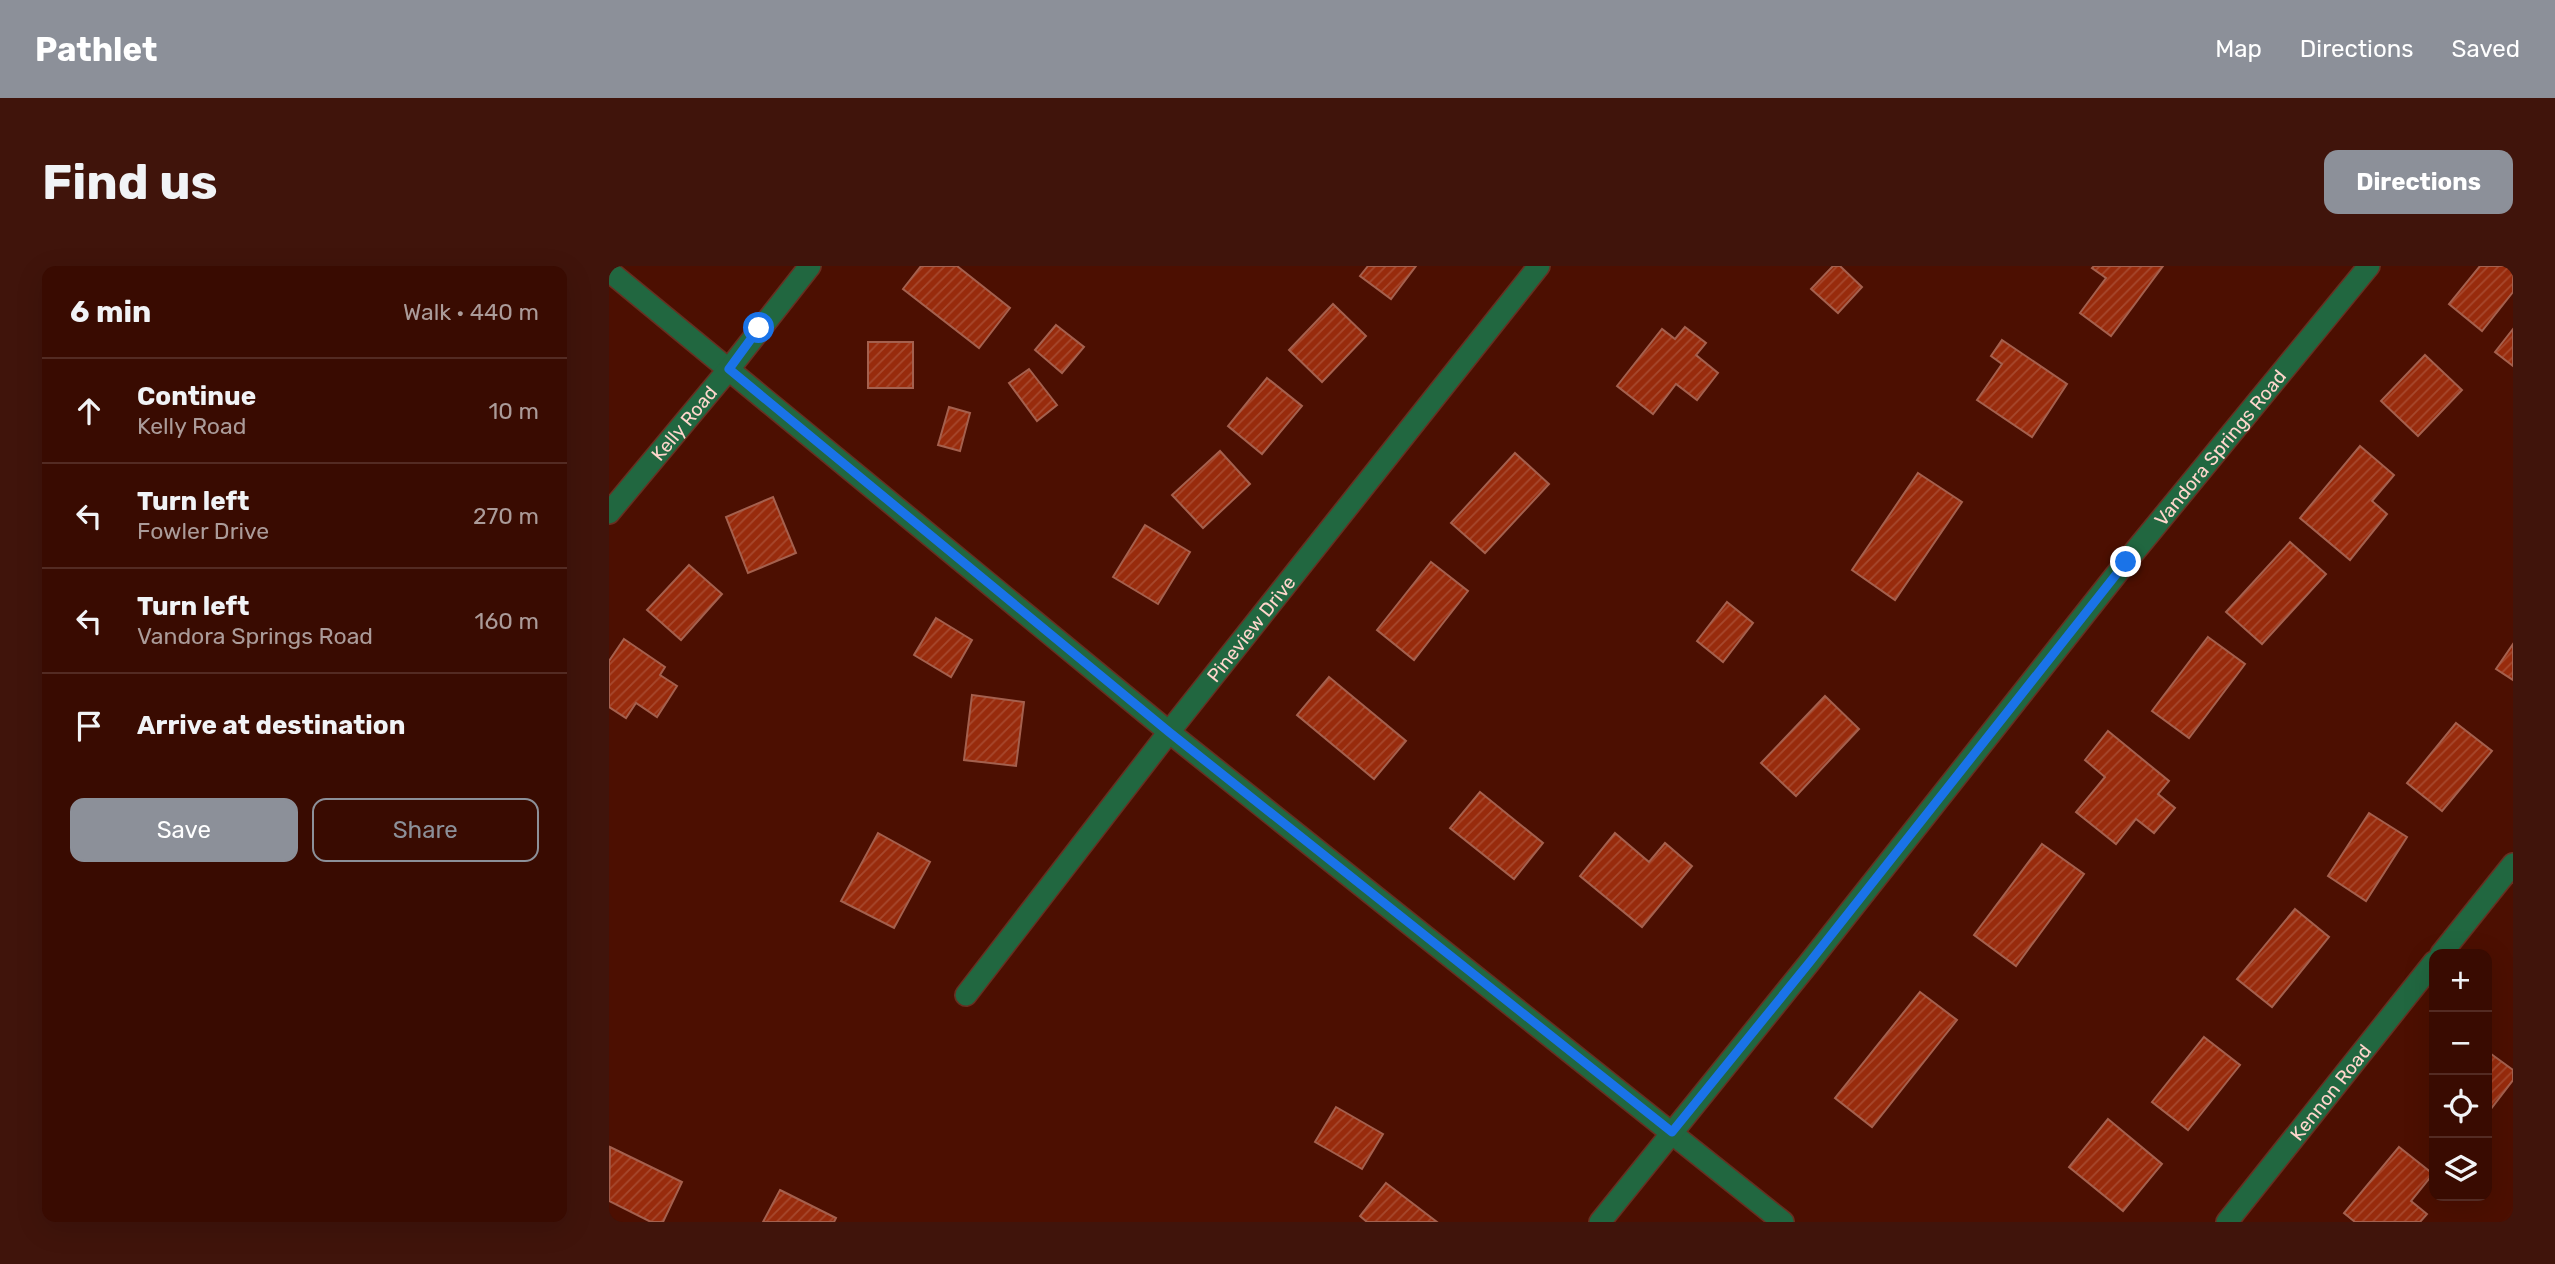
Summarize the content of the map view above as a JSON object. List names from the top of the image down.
{
  "streets": {
    "street": [
      "Kelly Road",
      "Vandora Springs Road",
      "Pineview Drive",
      "Kennon Road"
    ]
  },
  "page": {
    "header": "Pathlet",
    "nav": ["Map", "Directions", "Saved"],
    "buttons": [
      "Directions",
      ["Save", "Share"]
    ],
    "title": "Find us",
    "heading": ["6 min", "Walk · 440 m"],
    "list": [
      ["Continue", "Kelly Road", "10 m"],
      ["Turn left", "Fowler Drive", "270 m"],
      ["Turn left", "Vandora Springs Road", "160 m"],
      "Arrive at destination"
    ],
    "map_buttons": ["+", "−"]
  }
}
